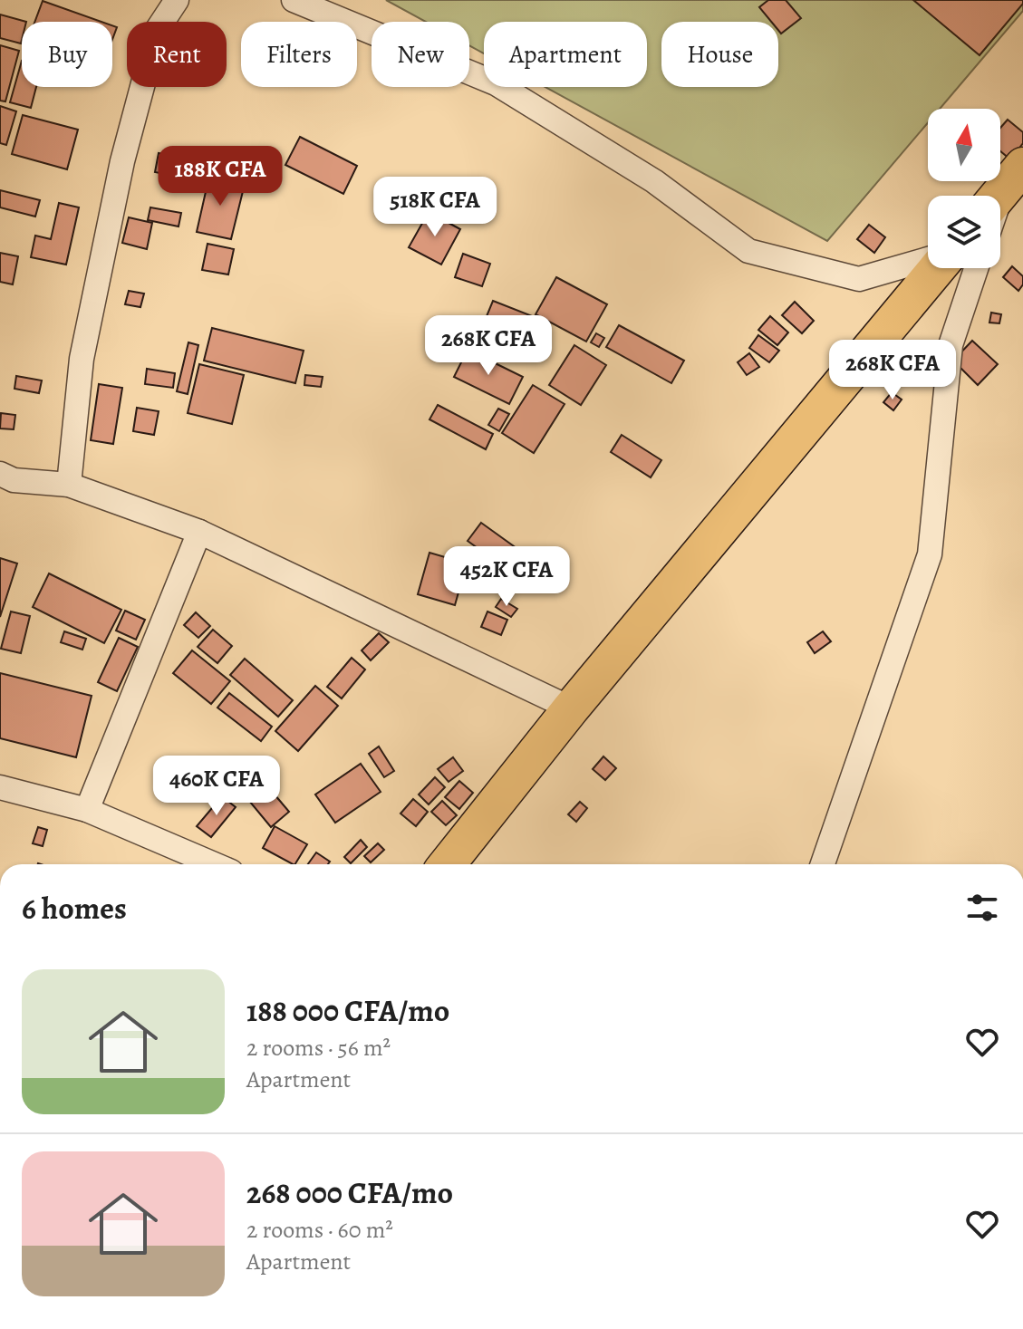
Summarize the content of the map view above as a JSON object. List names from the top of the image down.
{
  "north": "top",
  "page": {
    "chip": [
      "Buy",
      "Rent",
      "Filters",
      "New",
      "Apartment",
      "House"
    ],
    "price": [
      "188K CFA",
      "518K CFA",
      "268K CFA",
      "268K CFA",
      "452K CFA",
      "460K CFA"
    ],
    "heading": "6 homes",
    "list": [
      {
        "name": "188 000 CFA/mo",
        "note": "2 rooms · 56 m² · Apartment"
      },
      {
        "name": "268 000 CFA/mo",
        "note": "2 rooms · 60 m² · Apartment"
      }
    ]
  }
}
